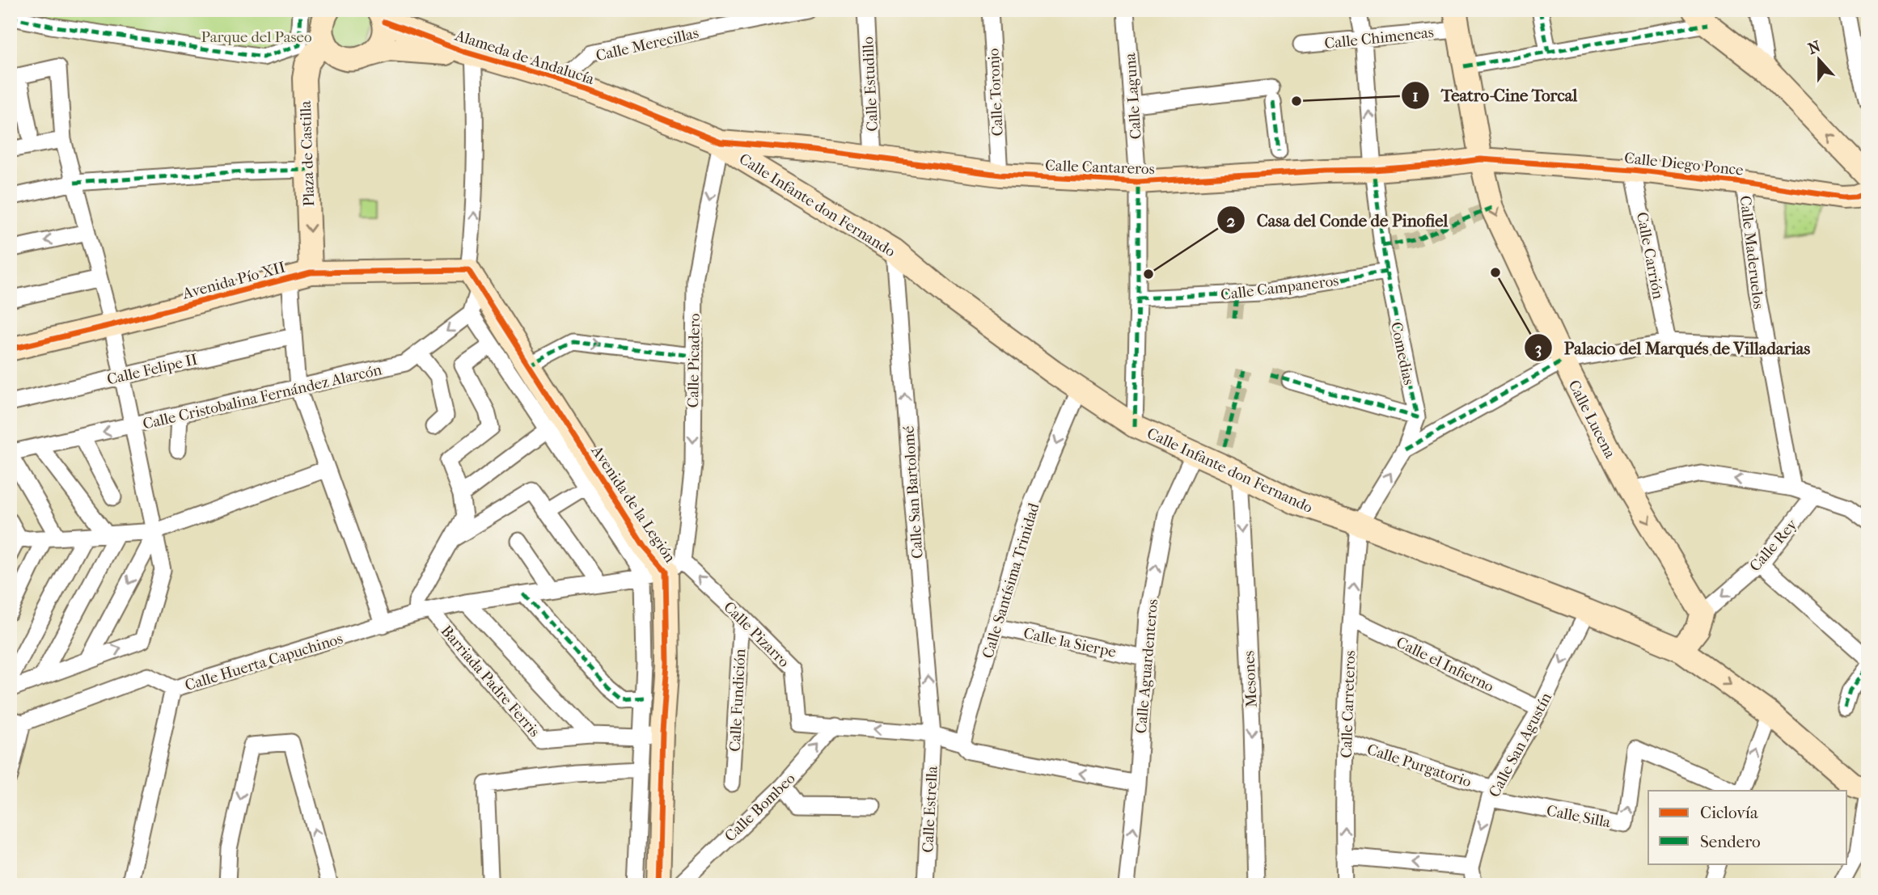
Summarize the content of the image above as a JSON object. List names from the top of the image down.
{
  "streets": {
    "street": [
      "Calle Chimeneas",
      "Calle Merecillas",
      "Alameda de Andalucía",
      "Calle Estudillo",
      "Calle Toronjo",
      "Calle Laguna",
      "Plaza de Castilla",
      "Calle Diego Ponce",
      "Calle Cantareros",
      "Calle Infante don Fernando",
      "Calle Maderuelos",
      "Calle Carrión",
      "Avenida Pío XII",
      "Calle Campaneros",
      "Comedias",
      "Calle Picadero",
      "Calle Felipe II",
      "Calle Cristobalina Fernández Alarcón",
      "Calle Lucena",
      "Calle San Bartolomé",
      "Avenida de la Legión",
      "Calle Rey",
      "Calle Santísima Trinidad",
      "Calle Pizarro",
      "Calle la Sierpe",
      "Calle Huerta Capuchinos",
      "Calle el Infierno",
      "Calle Aguardenteros",
      "Mesones",
      "Barriada Padre Ferris",
      "Calle Fundición",
      "Calle Carreteros",
      "Calle San Agustín",
      "Calle Purgatorio",
      "Calle Bombeo",
      "Calle Estrella",
      "Calle Silla"
    ]
  },
  "crossings": [
    ["Calle Chimeneas", "Comedias"],
    ["Calle Chimeneas", "Calle Lucena"],
    ["Calle Merecillas", "Alameda de Andalucía"],
    ["Alameda de Andalucía", "Plaza de Castilla"],
    ["Alameda de Andalucía", "Calle Cantareros"],
    ["Alameda de Andalucía", "Calle Infante don Fernando"],
    ["Alameda de Andalucía", "Calle Picadero"],
    ["Calle Estudillo", "Calle Cantareros"],
    ["Calle Toronjo", "Calle Cantareros"],
    ["Calle Laguna", "Calle Cantareros"],
    ["Calle Laguna", "Calle Infante don Fernando"],
    ["Calle Laguna", "Calle Campaneros"],
    ["Plaza de Castilla", "Avenida Pío XII"],
    ["Calle Diego Ponce", "Calle Cantareros"],
    ["Calle Diego Ponce", "Calle Maderuelos"],
    ["Calle Diego Ponce", "Calle Carrión"],
    ["Calle Diego Ponce", "Calle Lucena"],
    ["Calle Cantareros", "Calle Infante don Fernando"],
    ["Calle Cantareros", "Comedias"],
    ["Calle Cantareros", "Calle Picadero"],
    ["Calle Cantareros", "Calle Lucena"],
    ["Calle Infante don Fernando", "Calle Picadero"],
    ["Calle Infante don Fernando", "Calle San Bartolomé"],
    ["Calle Infante don Fernando", "Calle Santísima Trinidad"],
    ["Calle Infante don Fernando", "Calle Aguardenteros"],
    ["Calle Infante don Fernando", "Mesones"],
    ["Calle Infante don Fernando", "Calle Carreteros"],
    ["Calle Infante don Fernando", "Calle San Agustín"],
    ["Avenida Pío XII", "Avenida de la Legión"],
    ["Calle Campaneros", "Comedias"],
    ["Calle Picadero", "Avenida de la Legión"],
    ["Calle Picadero", "Calle Pizarro"],
    ["Calle Cristobalina Fernández Alarcón", "Avenida de la Legión"],
    ["Calle Lucena", "Calle Rey"],
    ["Calle San Bartolomé", "Calle Pizarro"],
    ["Calle San Bartolomé", "Calle Estrella"],
    ["Avenida de la Legión", "Calle Pizarro"],
    ["Avenida de la Legión", "Barriada Padre Ferris"],
    ["Calle Santísima Trinidad", "Calle Pizarro"],
    ["Calle Santísima Trinidad", "Calle la Sierpe"],
    ["Calle Pizarro", "Calle Aguardenteros"],
    ["Calle Pizarro", "Calle Fundición"],
    ["Calle Pizarro", "Calle Bombeo"],
    ["Calle Pizarro", "Calle Estrella"],
    ["Calle la Sierpe", "Calle Aguardenteros"],
    ["Calle Huerta Capuchinos", "Barriada Padre Ferris"],
    ["Calle el Infierno", "Calle Carreteros"],
    ["Calle el Infierno", "Calle San Agustín"],
    ["Calle Carreteros", "Calle Purgatorio"],
    ["Calle San Agustín", "Calle Purgatorio"],
    ["Calle San Agustín", "Calle Silla"],
    ["Calle Purgatorio", "Calle Silla"]
  ],
  "one_way": [
    "Calle Picadero",
    "Calle Lucena",
    "Calle San Bartolomé",
    "Calle Rey",
    "Calle Santísima Trinidad",
    "Calle Pizarro",
    "Calle Aguardenteros",
    "Mesones",
    "Calle Carreteros",
    "Calle San Agustín",
    "Calle Bombeo"
  ],
  "parks": ["Parque del Paseo"],
  "places": ["Teatro-Cine Torcal", "Palacio del Marqués de Villadarias", "Casa del Conde de Pinofiel"],
  "legend": ["Ciclovía", "Sendero"],
  "north": "top"
}
